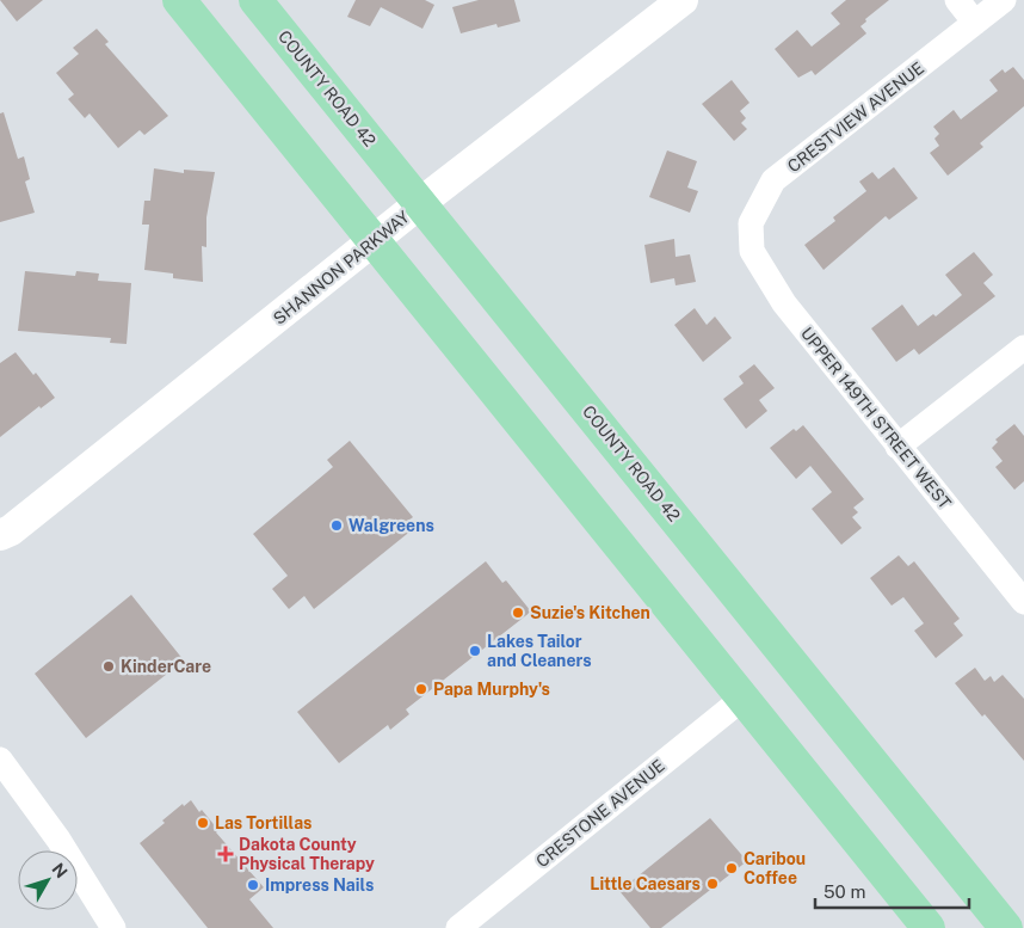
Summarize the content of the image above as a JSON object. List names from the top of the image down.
{
  "streets": {
    "highway": ["COUNTY ROAD 42"],
    "street": [
      "CRESTVIEW AVENUE",
      "SHANNON PARKWAY",
      "UPPER 149TH STREET WEST",
      "CRESTONE AVENUE"
    ]
  },
  "crossings": [
    ["COUNTY ROAD 42", "SHANNON PARKWAY"],
    ["CRESTVIEW AVENUE", "UPPER 149TH STREET WEST"]
  ],
  "places": {
    "other": [
      "Walgreens",
      "Suzie's Kitchen",
      "Lakes Tailor and Cleaners",
      "KinderCare",
      "Papa Murphy's",
      "Las Tortillas",
      "Caribou Coffee",
      "Little Caesars",
      "Impress Nails"
    ],
    "health": ["Dakota County Physical Therapy"]
  },
  "scale_bar": "50 m",
  "north": "top right"
}
